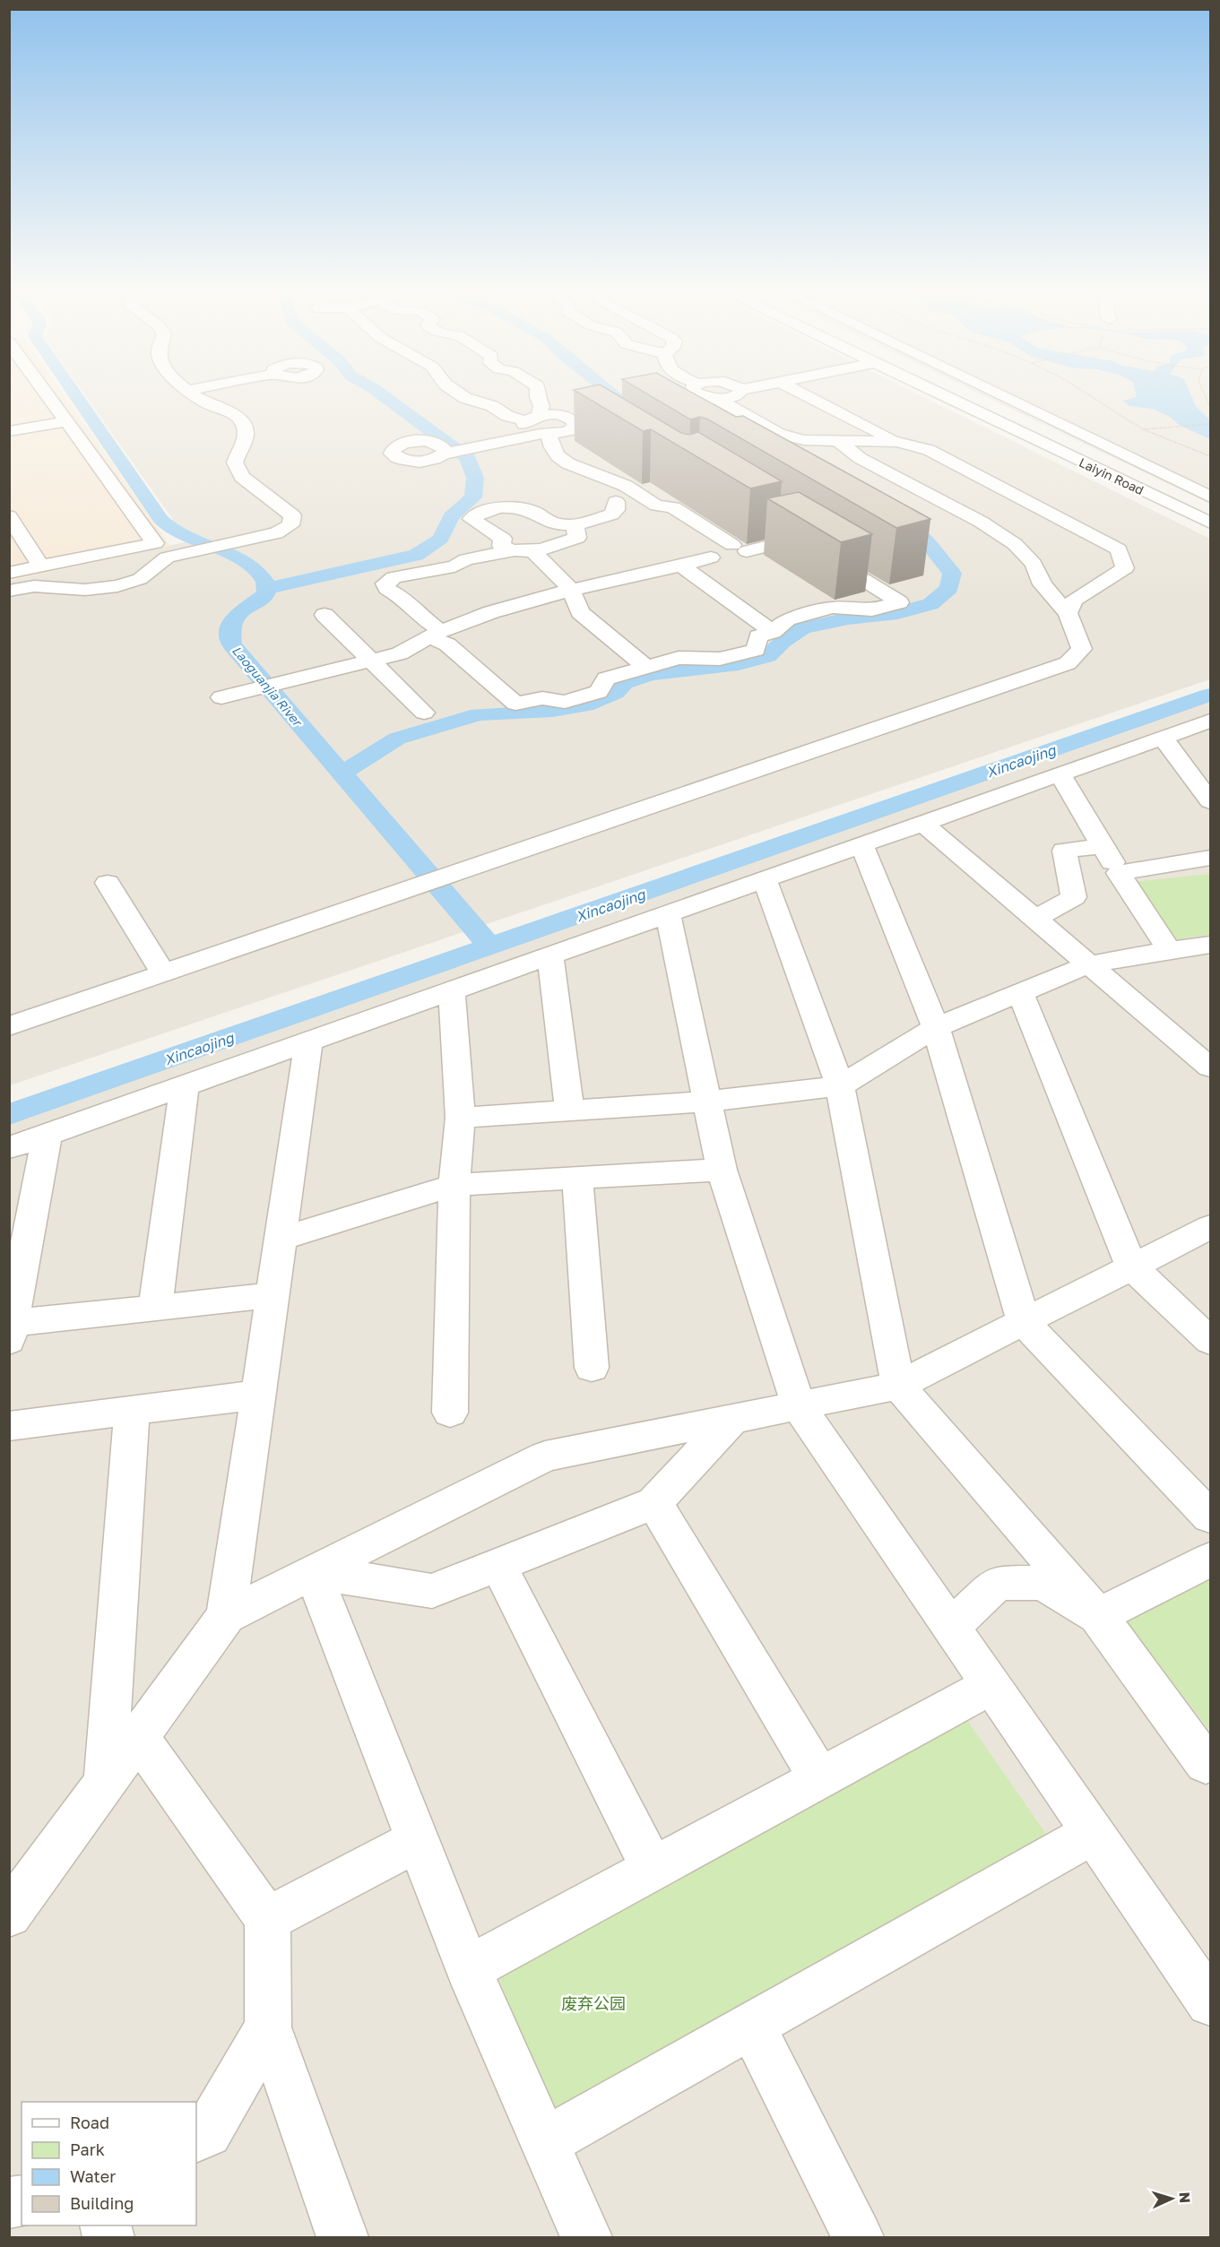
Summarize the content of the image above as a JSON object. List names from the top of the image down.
{
  "streets": {
    "street": ["Laiyin Road"]
  },
  "water": ["Laoguanjia River", "Xincaojing"],
  "parks": ["废弃公园"],
  "legend": [
    "Road",
    "Park",
    "Water",
    "Building"
  ],
  "north": "right"
}
